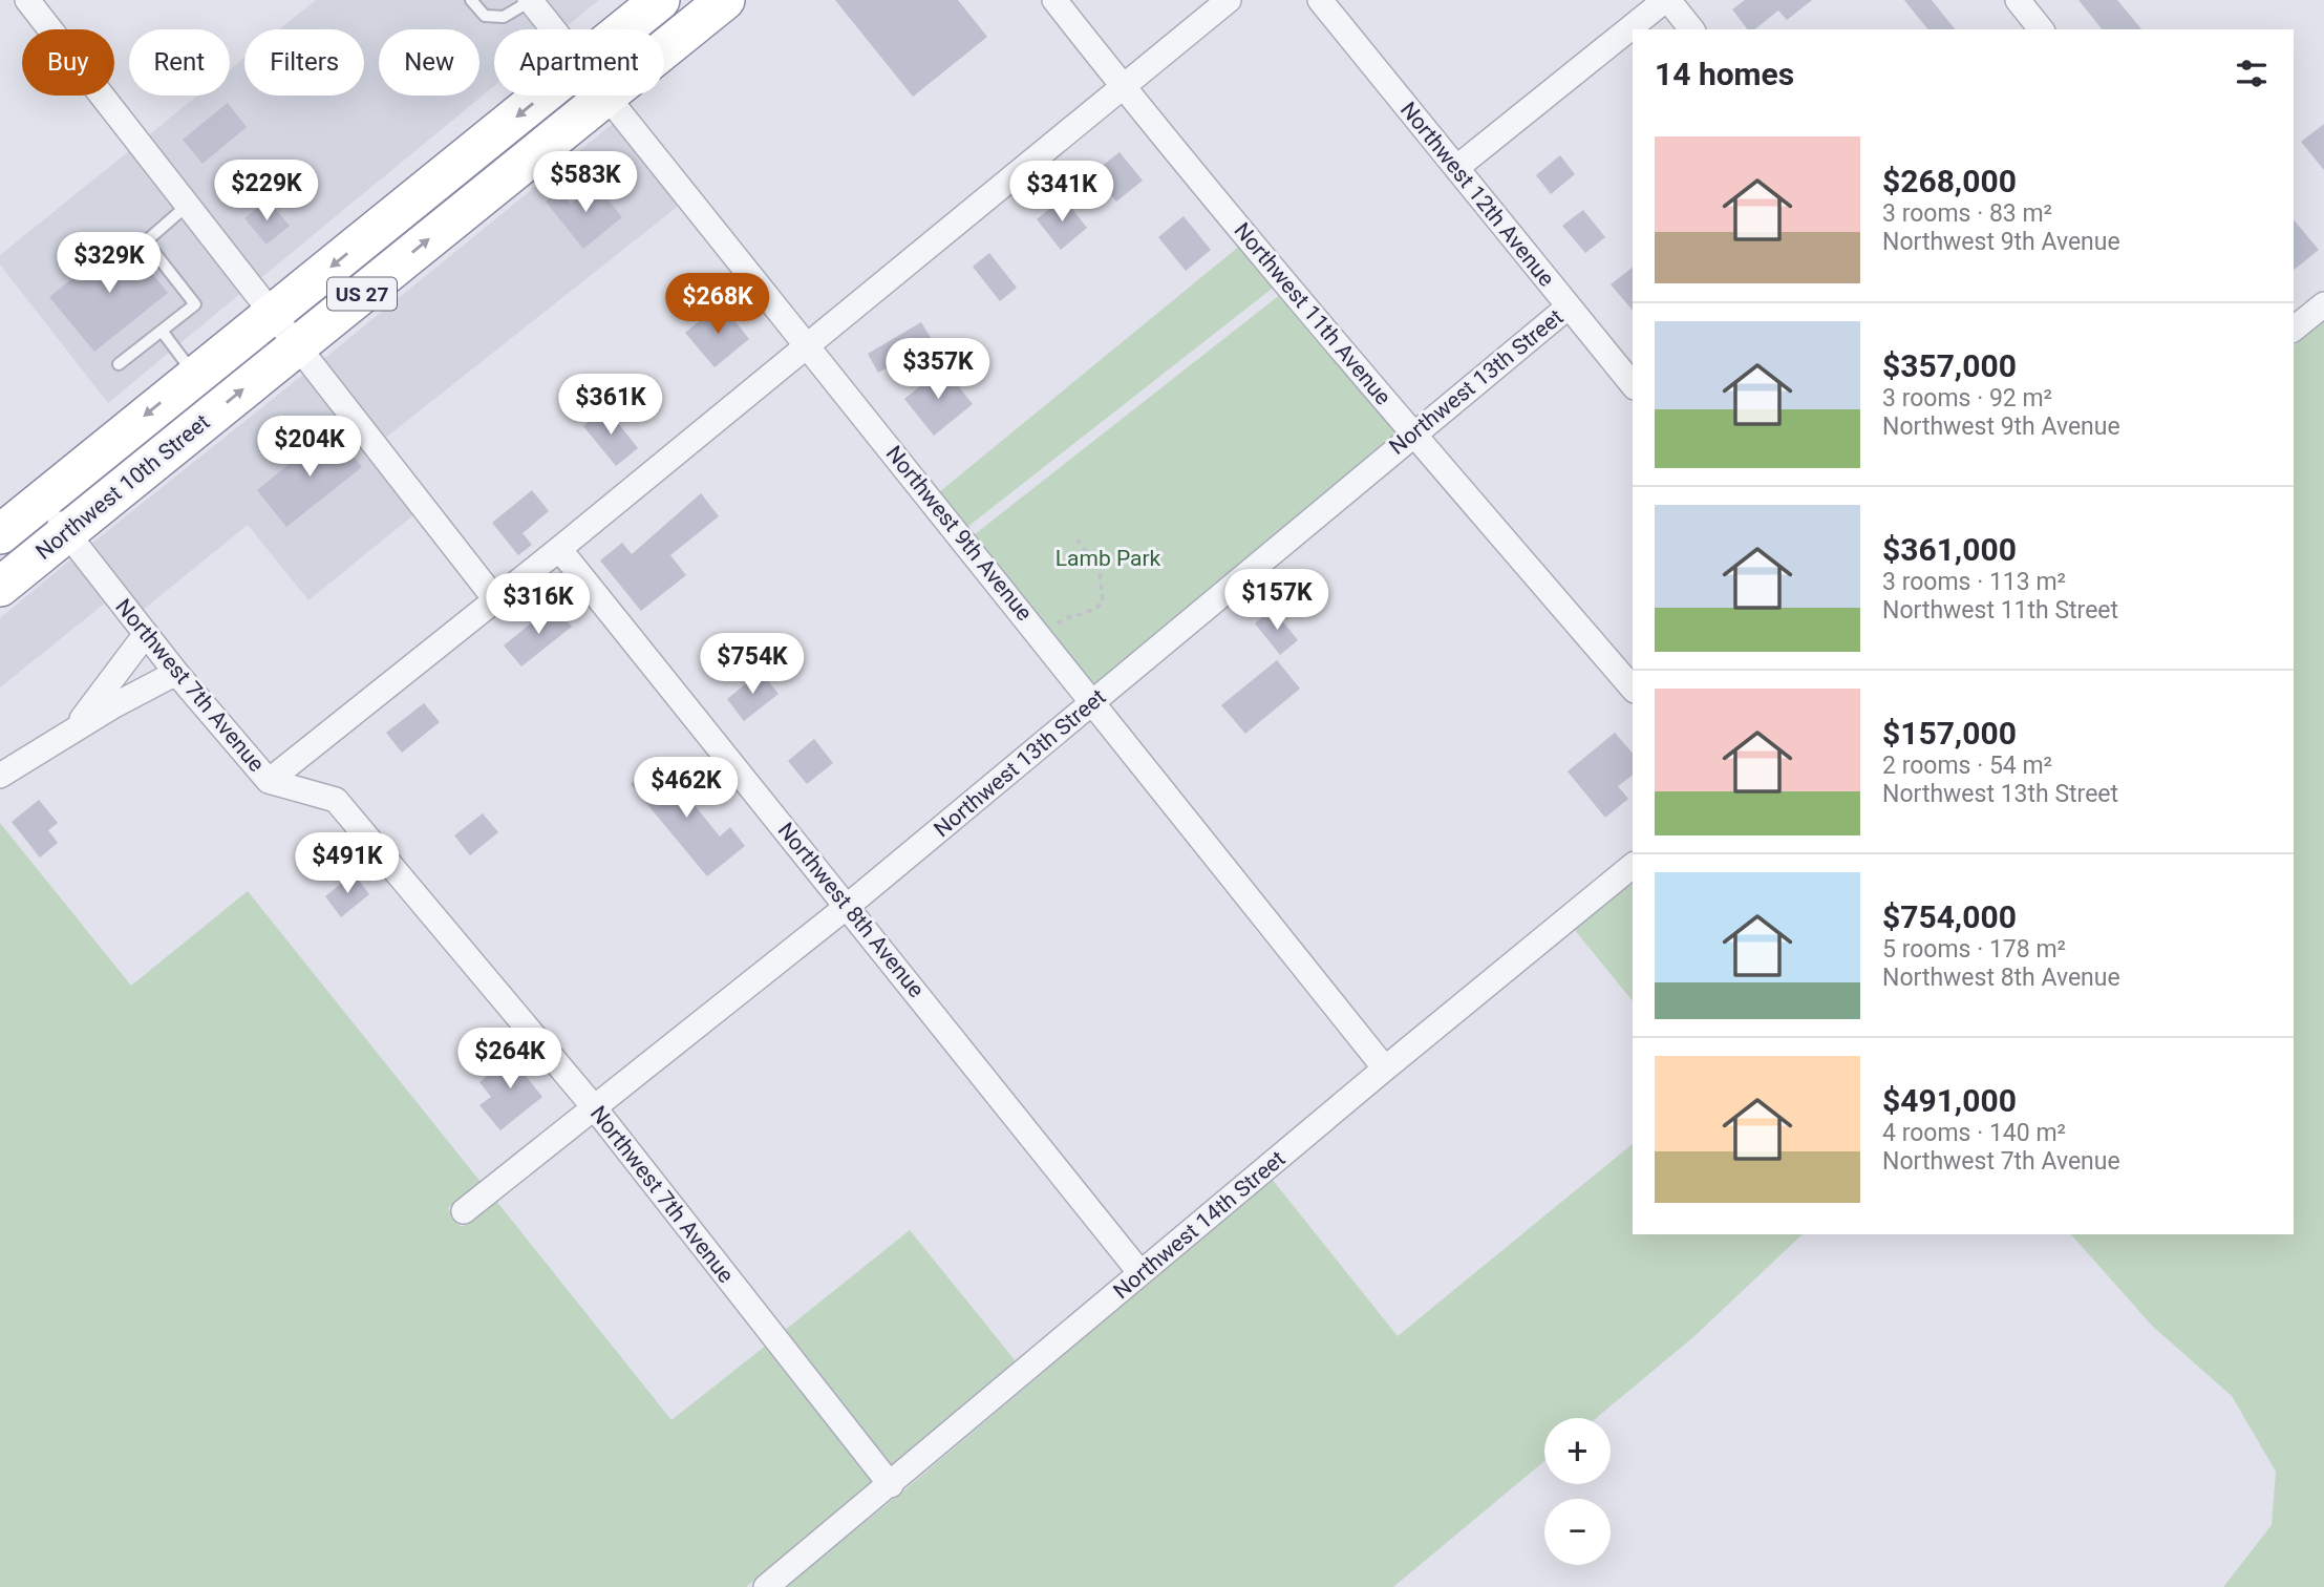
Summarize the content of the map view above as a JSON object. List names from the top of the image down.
{
  "streets": {
    "highway": ["US 27", "Northwest 10th Street"],
    "street": [
      "Northwest 12th Avenue",
      "Northwest 11th Avenue",
      "Northwest 13th Street",
      "Northwest 9th Avenue",
      "Northwest 7th Avenue",
      "Northwest 8th Avenue",
      "Northwest 14th Street"
    ]
  },
  "crossings": [
    ["Northwest 12th Avenue", "Northwest 13th Street"],
    ["Northwest 11th Avenue", "Northwest 13th Street"],
    ["Northwest 13th Street", "Northwest 9th Avenue"],
    ["Northwest 13th Street", "Northwest 7th Avenue"],
    ["Northwest 13th Street", "Northwest 8th Avenue"],
    ["Northwest 10th Street", "Northwest 9th Avenue"],
    ["Northwest 10th Street", "Northwest 7th Avenue"],
    ["Northwest 9th Avenue", "Northwest 14th Street"],
    ["Northwest 7th Avenue", "Northwest 14th Street"],
    ["Northwest 8th Avenue", "Northwest 14th Street"]
  ],
  "parks": ["Lamb Park"],
  "page": {
    "chip": [
      "Buy",
      "Rent",
      "Filters",
      "New",
      "Apartment"
    ],
    "heading": "14 homes",
    "list": [
      {
        "name": "$268,000",
        "note": "3 rooms · 83 m² · Northwest 9th Avenue"
      },
      {
        "name": "$357,000",
        "note": "3 rooms · 92 m² · Northwest 9th Avenue"
      },
      {
        "name": "$361,000",
        "note": "3 rooms · 113 m² · Northwest 11th Street"
      },
      {
        "name": "$157,000",
        "note": "2 rooms · 54 m² · Northwest 13th Street"
      },
      {
        "name": "$754,000",
        "note": "5 rooms · 178 m² · Northwest 8th Avenue"
      },
      {
        "name": "$491,000",
        "note": "4 rooms · 140 m² · Northwest 7th Avenue"
      }
    ],
    "price": [
      "$583K",
      "$229K",
      "$341K",
      "$329K",
      "$268K",
      "$357K",
      "$361K",
      "$204K",
      "$157K",
      "$316K",
      "$754K",
      "$462K",
      "$491K",
      "$264K"
    ],
    "map_buttons": ["+", "−"]
  }
}
